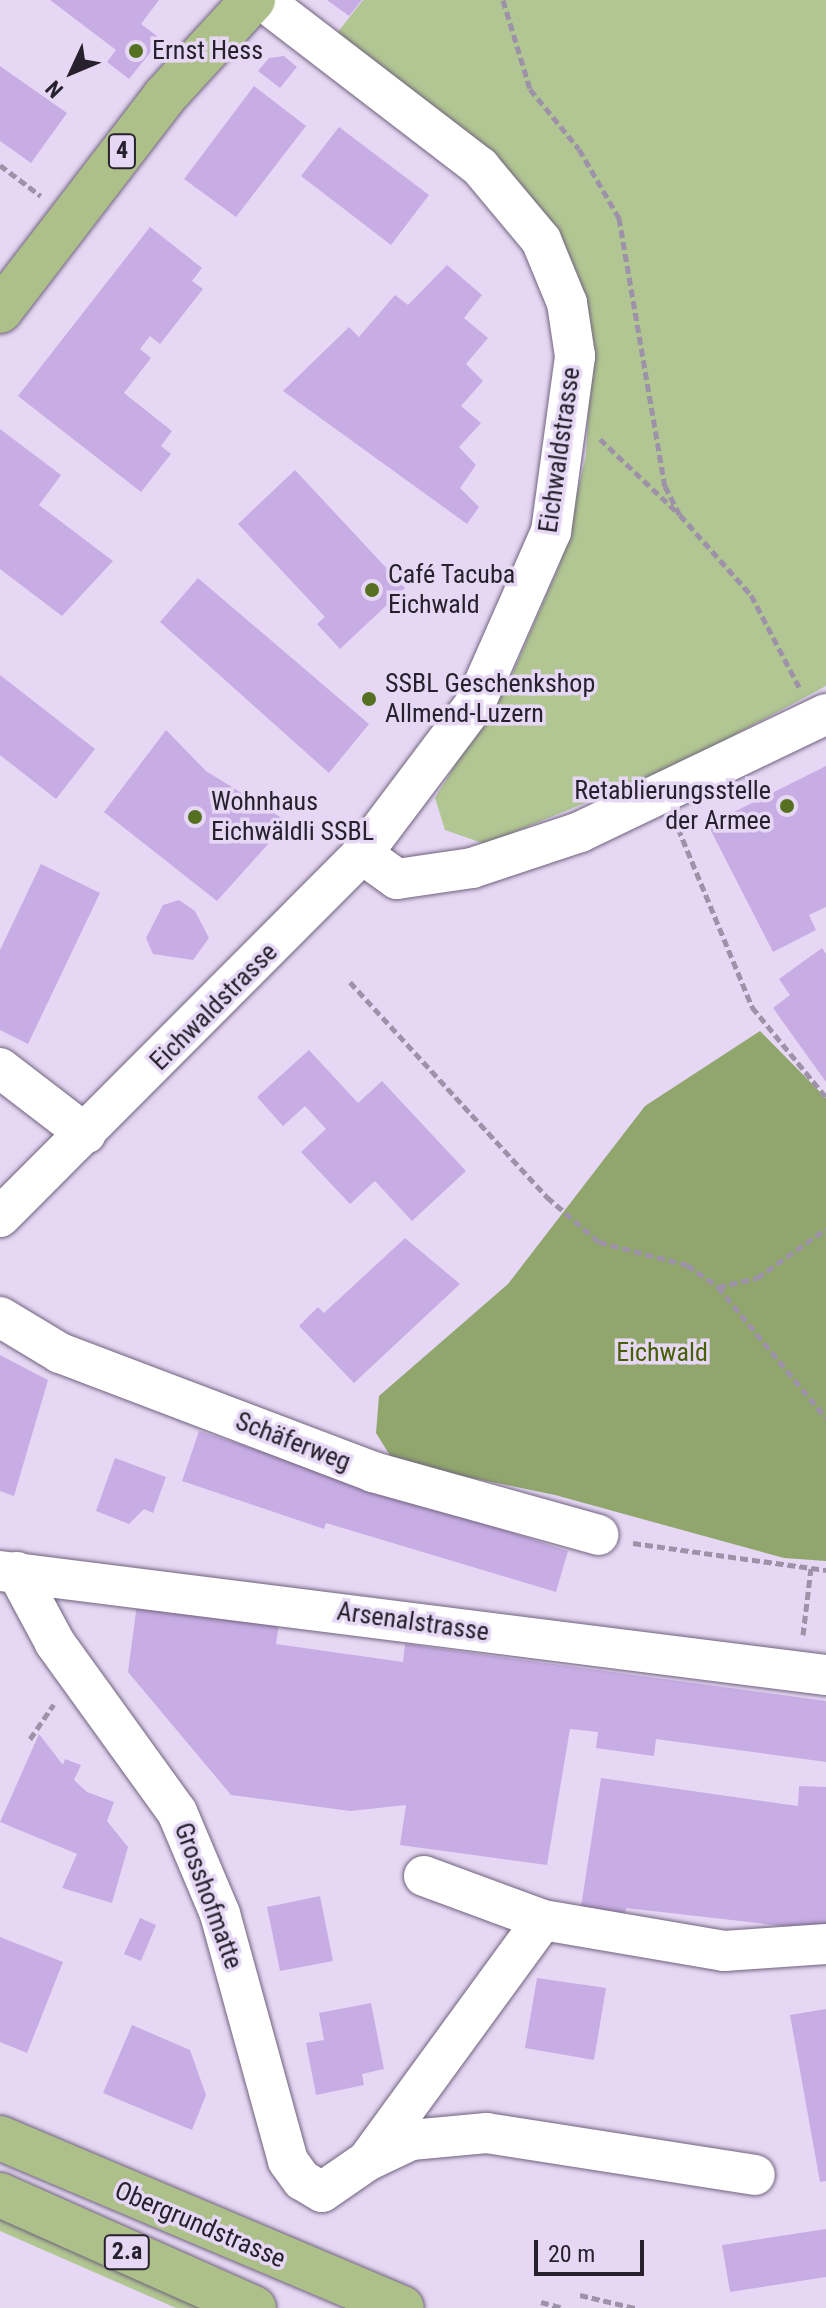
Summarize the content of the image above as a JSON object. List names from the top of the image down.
{
  "streets": {
    "main road": ["4", "Obergrundstrasse", "2.a"],
    "street": [
      "Eichwaldstrasse",
      "Schäferweg",
      "Arsenalstrasse",
      "Grosshofmatte"
    ]
  },
  "crossings": [
    ["Arsenalstrasse", "Grosshofmatte"]
  ],
  "parks": ["Eichwald"],
  "places": [
    "Ernst Hess",
    "Café Tacuba Eichwald",
    "SSBL Geschenkshop Allmend-Luzern",
    "Retablierungsstelle der Armee",
    "Wohnhaus Eichwäldli SSBL"
  ],
  "scale_bar": "20 m",
  "north": "bottom left"
}
